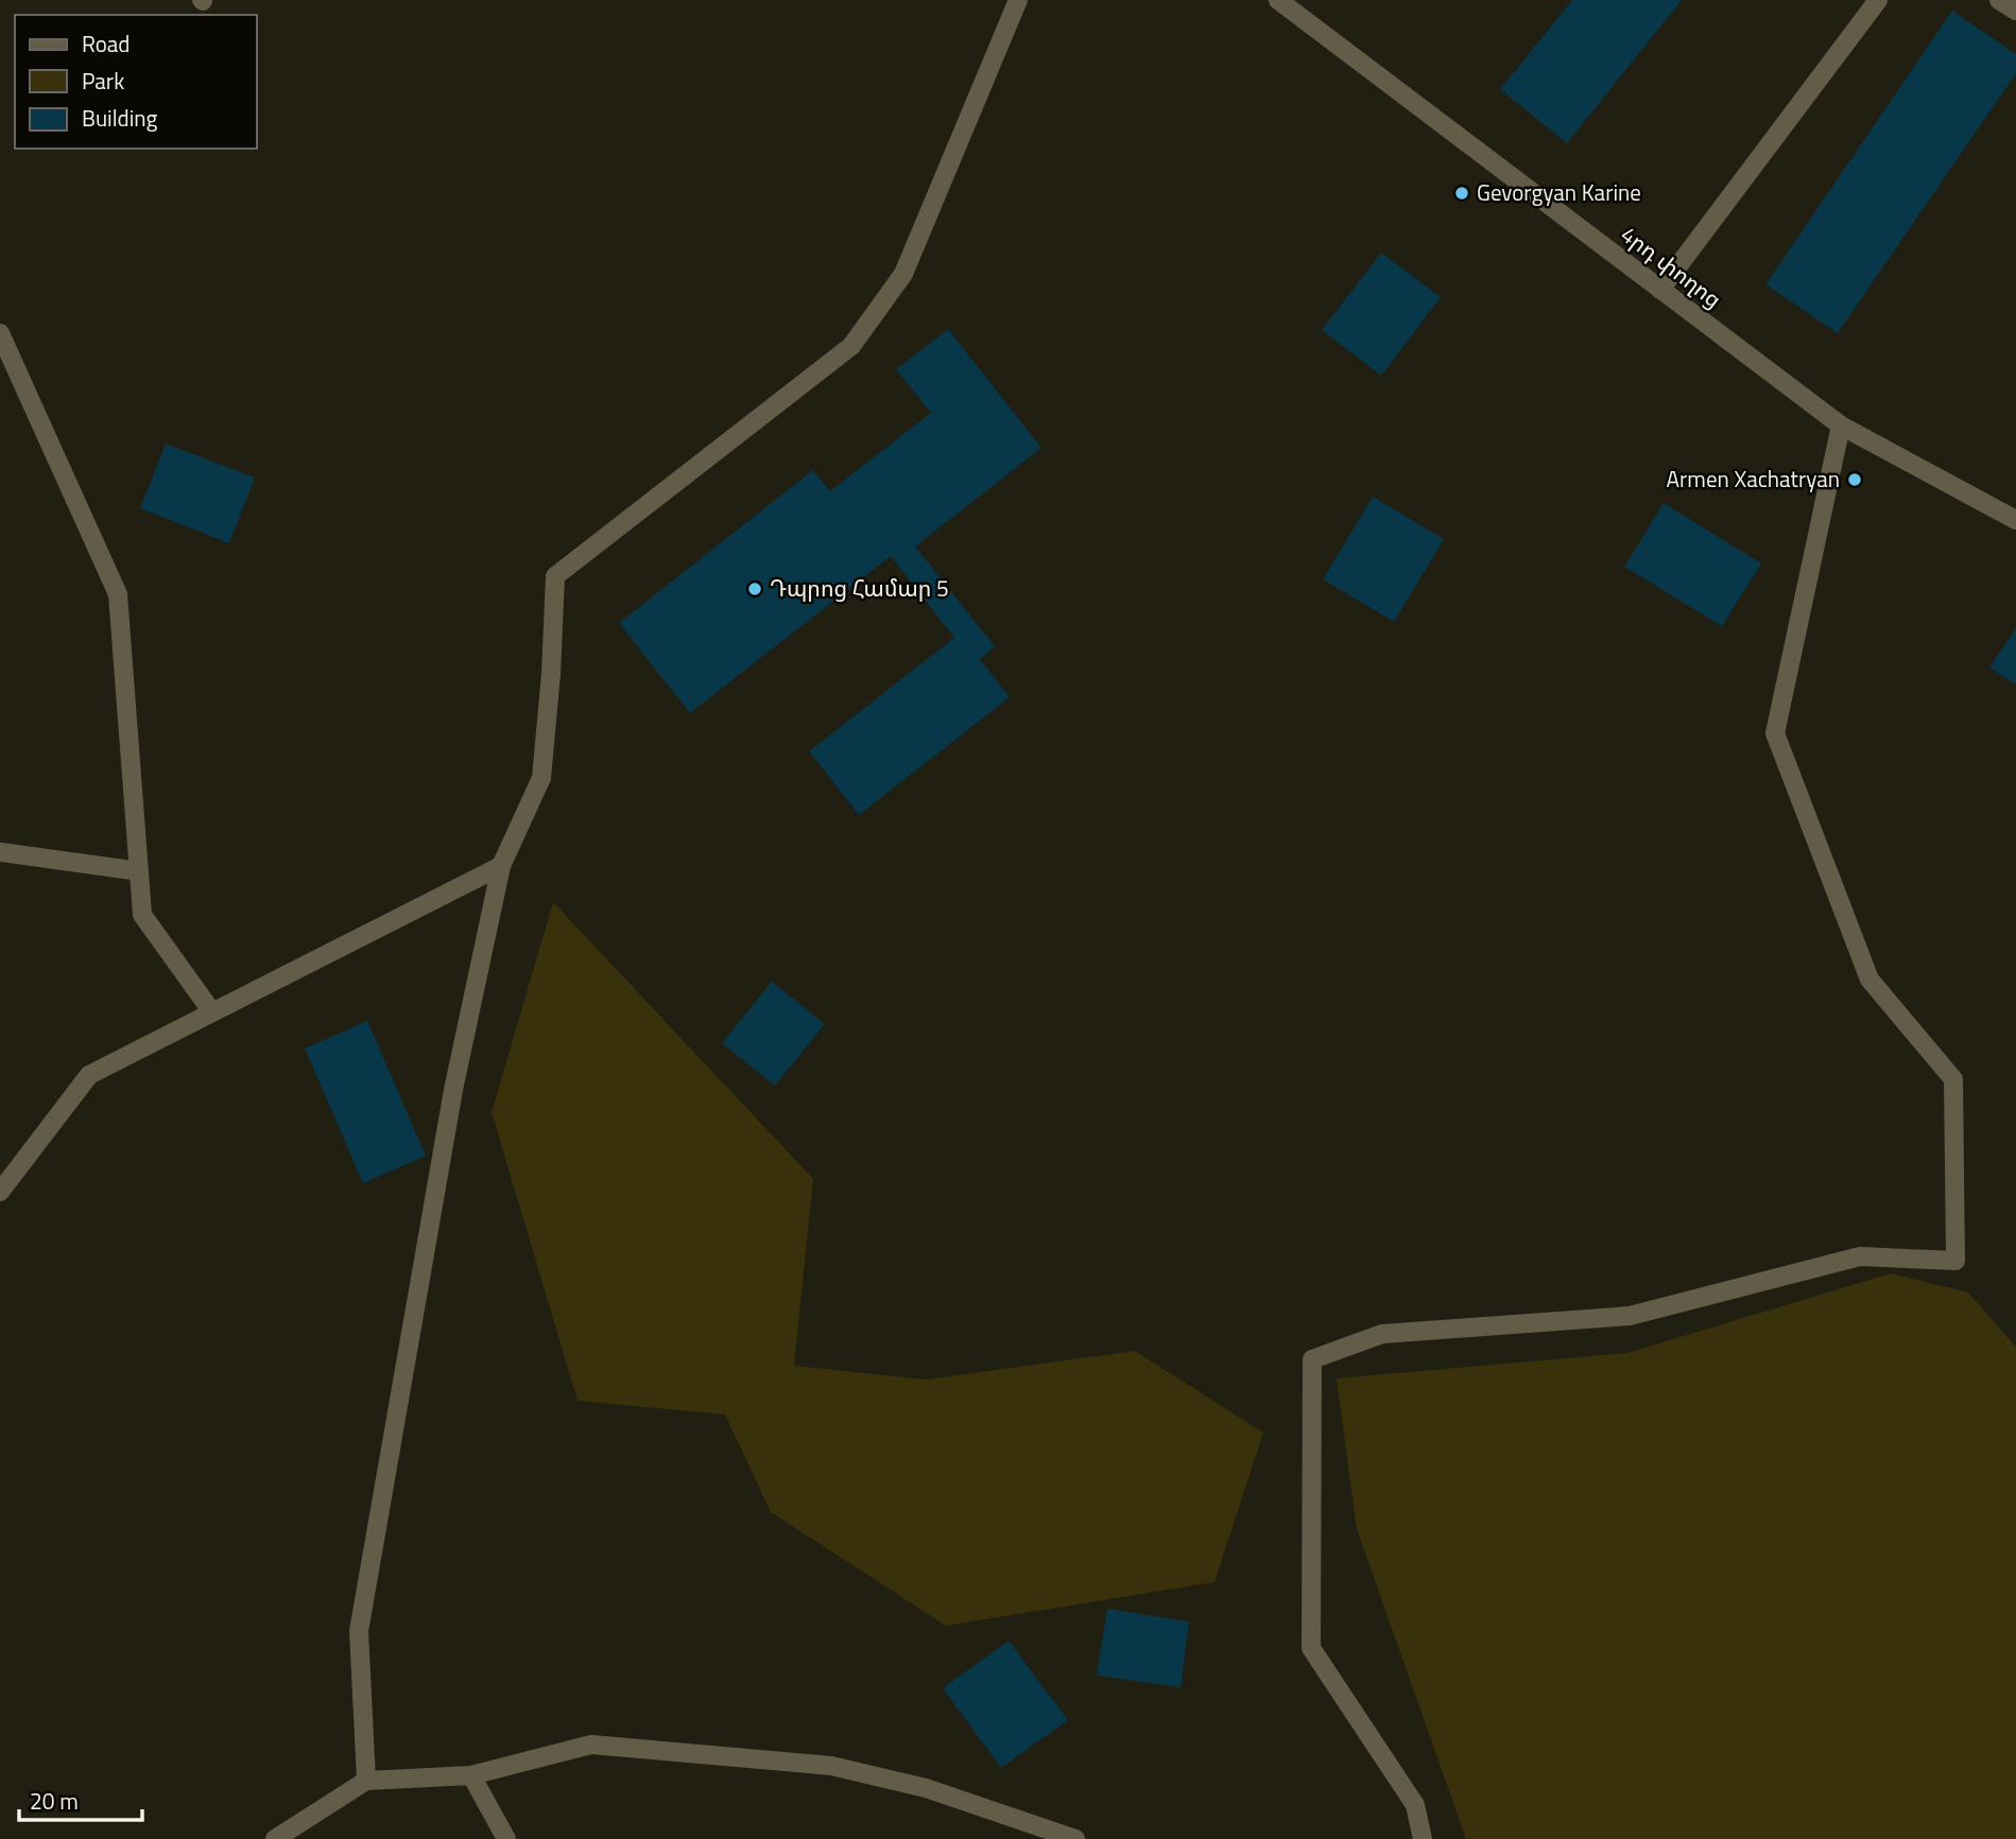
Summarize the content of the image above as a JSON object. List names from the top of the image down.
{
  "streets": {
    "street": ["4րդ փողոց"]
  },
  "places": ["Gevorgyan Karine", "Armen Xachatryan", "Դպրոց Համար 5"],
  "legend": ["Road", "Park", "Building"],
  "scale_bar": "20 m"
}
